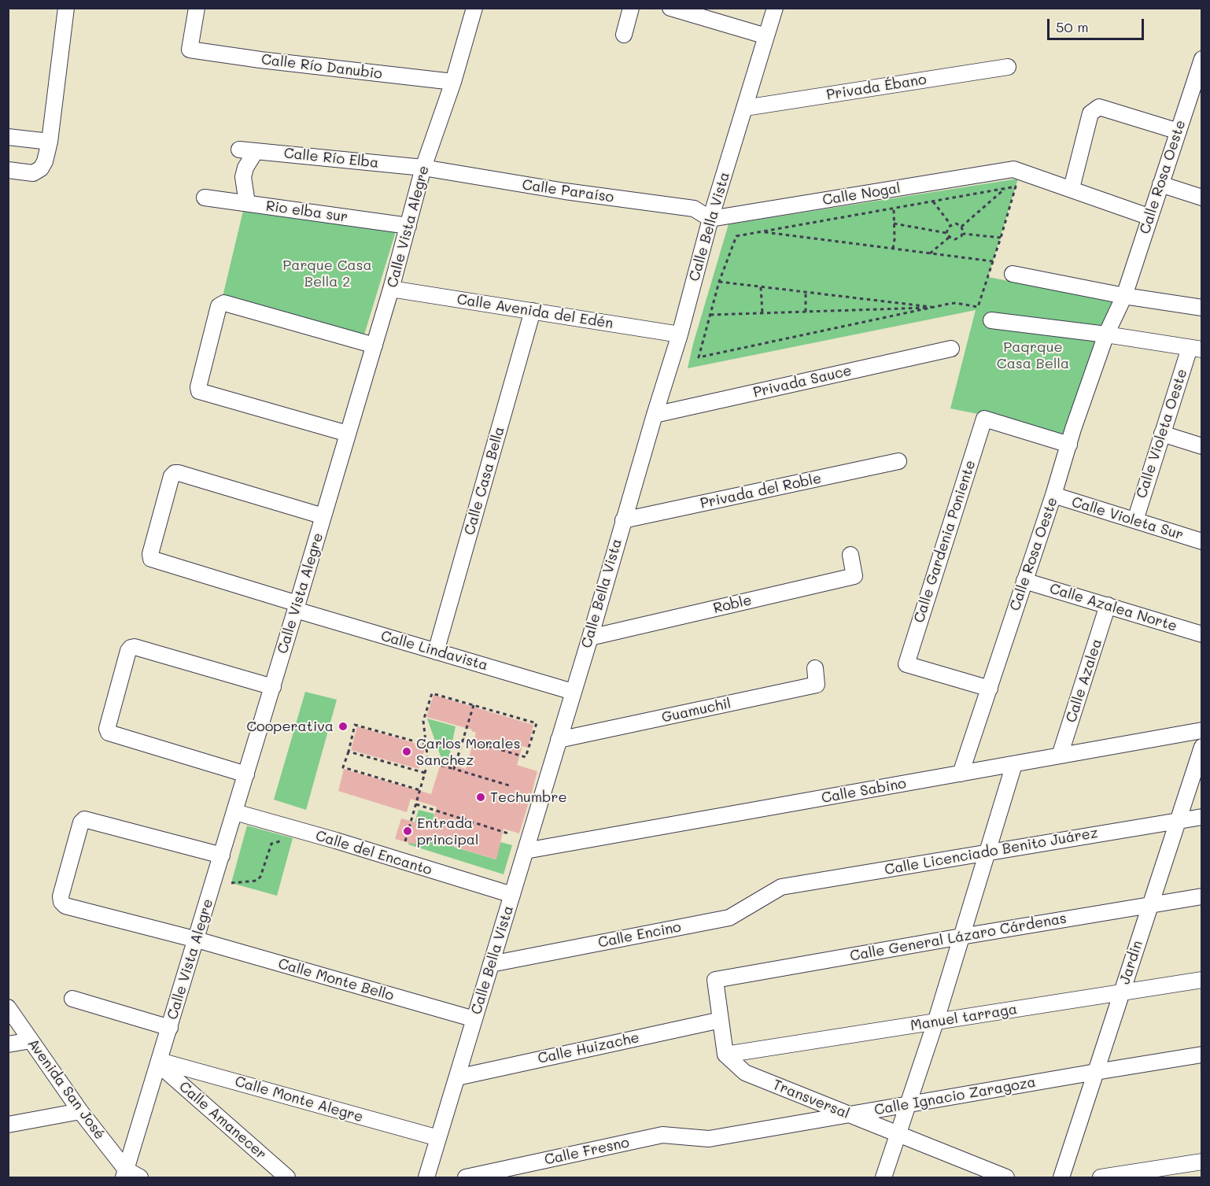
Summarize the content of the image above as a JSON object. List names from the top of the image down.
{
  "streets": {
    "street": [
      "Calle Río Danubio",
      "Privada Ébano",
      "Calle Río Elba",
      "Calle Rosa Oeste",
      "Calle Paraíso",
      "Calle Nogal",
      "Rio elba sur",
      "Calle Vista Alegre",
      "Calle Bella Vista",
      "Calle Avenida del Edén",
      "Privada Sauce",
      "Calle Violeta Oeste",
      "Calle Casa Bella",
      "Privada del Roble",
      "Calle Violeta Sur",
      "Calle Gardenia Poniente",
      "Roble",
      "Calle Azalea Norte",
      "Calle Lindavista",
      "Calle Azalea",
      "Guamuchil",
      "Calle Sabino",
      "Calle Licenciado Benito Juárez",
      "Calle del Encanto",
      "Calle Encino",
      "Calle General Lázaro Cárdenas",
      "Jardin",
      "Calle Monte Bello",
      "Manuel tarraga",
      "Calle Huizache",
      "Avenida San José",
      "Calle Ignacio Zaragoza",
      "Calle Monte Alegre",
      "Transversal",
      "Calle Amanecer",
      "Calle Fresno"
    ]
  },
  "crossings": [
    ["Calle Río Danubio", "Calle Vista Alegre"],
    ["Privada Ébano", "Calle Bella Vista"],
    ["Calle Río Elba", "Calle Paraíso"],
    ["Calle Río Elba", "Calle Vista Alegre"],
    ["Calle Rosa Oeste", "Calle Violeta Sur"],
    ["Calle Rosa Oeste", "Calle Gardenia Poniente"],
    ["Calle Rosa Oeste", "Calle Azalea Norte"],
    ["Calle Rosa Oeste", "Calle Sabino"],
    ["Calle Paraíso", "Calle Nogal"],
    ["Calle Paraíso", "Calle Vista Alegre"],
    ["Calle Paraíso", "Calle Bella Vista"],
    ["Calle Nogal", "Calle Bella Vista"],
    ["Rio elba sur", "Calle Vista Alegre"],
    ["Calle Vista Alegre", "Calle Avenida del Edén"],
    ["Calle Vista Alegre", "Calle Lindavista"],
    ["Calle Vista Alegre", "Calle del Encanto"],
    ["Calle Vista Alegre", "Calle Monte Bello"],
    ["Calle Vista Alegre", "Avenida San José"],
    ["Calle Vista Alegre", "Calle Monte Alegre"],
    ["Calle Vista Alegre", "Calle Amanecer"],
    ["Calle Bella Vista", "Calle Avenida del Edén"],
    ["Calle Bella Vista", "Privada Sauce"],
    ["Calle Bella Vista", "Privada del Roble"],
    ["Calle Bella Vista", "Roble"],
    ["Calle Bella Vista", "Calle Lindavista"],
    ["Calle Bella Vista", "Guamuchil"],
    ["Calle Bella Vista", "Calle Sabino"],
    ["Calle Bella Vista", "Calle del Encanto"],
    ["Calle Bella Vista", "Calle Encino"],
    ["Calle Bella Vista", "Calle Monte Bello"],
    ["Calle Bella Vista", "Calle Huizache"],
    ["Calle Bella Vista", "Calle Monte Alegre"],
    ["Calle Avenida del Edén", "Calle Casa Bella"],
    ["Calle Violeta Oeste", "Calle Violeta Sur"],
    ["Calle Casa Bella", "Calle Lindavista"],
    ["Calle Azalea Norte", "Calle Azalea"],
    ["Calle Azalea", "Calle Sabino"],
    ["Calle Licenciado Benito Juárez", "Calle Encino"],
    ["Calle Licenciado Benito Juárez", "Jardin"],
    ["Calle General Lázaro Cárdenas", "Jardin"],
    ["Calle General Lázaro Cárdenas", "Calle Huizache"],
    ["Jardin", "Manuel tarraga"],
    ["Jardin", "Calle Ignacio Zaragoza"],
    ["Manuel tarraga", "Transversal"],
    ["Calle Ignacio Zaragoza", "Transversal"],
    ["Calle Ignacio Zaragoza", "Calle Fresno"],
    ["Calle Monte Alegre", "Calle Amanecer"]
  ],
  "parks": ["Parque Casa Bella 2", "Paqrque Casa Bella"],
  "places": [
    "Cooperativa",
    "Carlos Morales Sanchez",
    "Techumbre",
    "Entrada principal"
  ],
  "scale_bar": "50 m"
}
